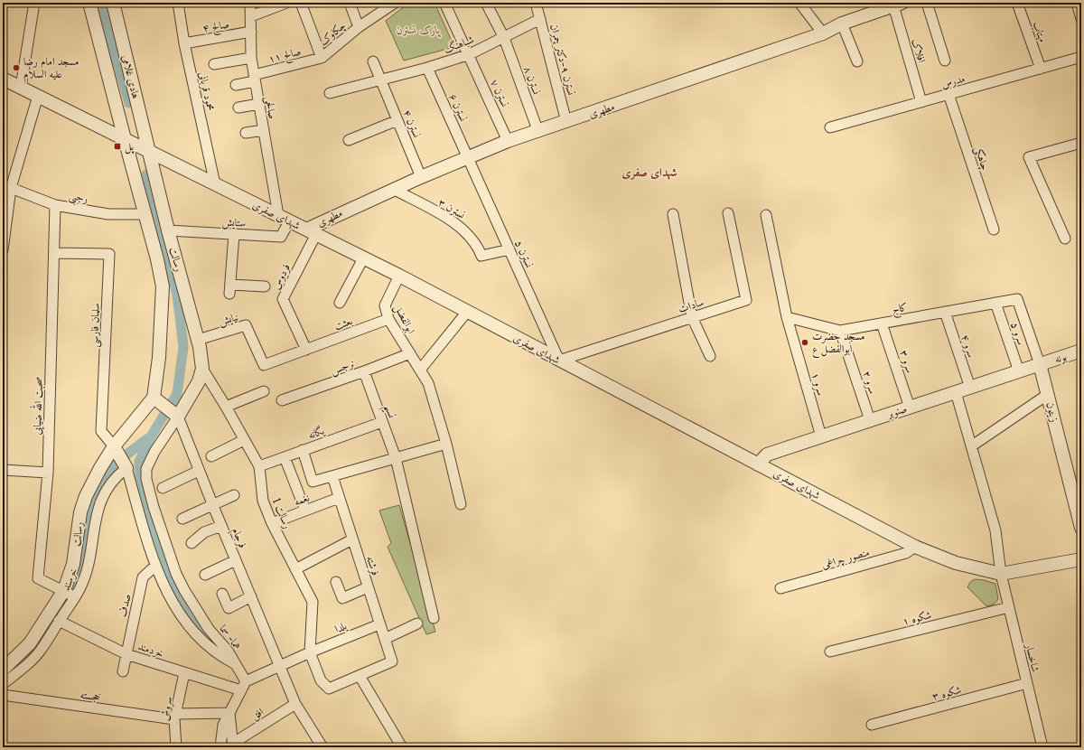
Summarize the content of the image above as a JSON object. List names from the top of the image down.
{
  "streets": {
    "street": [
      "صالح ۴",
      "مهتاب",
      "چکاوک",
      "شباهنگ",
      "افلاک",
      "صالح ۱۱",
      "نسترن ۹-دکتر چمران",
      "هادی غلامی",
      "نسترن ۸",
      "مدرس",
      "محمود قربانی",
      "نسترن ۷",
      "صالحی",
      "نسترن ۶",
      "مطهری",
      "نسترن ۴",
      "چاهکی",
      "رجبی",
      "نسترن ۳",
      "شهدای صفری",
      "ستایش",
      "نسترن ۵",
      "رسالت",
      "فردوس",
      "سادات",
      "کاج",
      "نیایش",
      "ابوالفضل",
      "بعثت",
      "سلمان فارسی",
      "سرو ۵",
      "سرو ۴",
      "بونه",
      "سرو ۳",
      "نرجس",
      "سرو ۲",
      "سرو ۱",
      "صحبت الله ضیایی",
      "نسیم",
      "صنوبر",
      "زیتون",
      "یگانه",
      "نغمه",
      "رسالت 1",
      "فرجام",
      "منصور چراغی",
      "فرشته",
      "خرسند",
      "صدف",
      "شکوه ۱",
      "یلدا",
      "هما- سما",
      "خردمند",
      "شاخسار",
      "شکوه ۳",
      "خجسته",
      "سروش",
      "افق"
    ]
  },
  "crossings": [
    ["صالح ۴", "محمود قربانی"],
    ["صالح ۴", "صالحی"],
    ["مهتاب", "مدرس"],
    ["چکاوک", "صالح ۱۱"],
    ["شباهنگ", "نسترن ۹-دکتر چمران"],
    ["شباهنگ", "نسترن ۸"],
    ["شباهنگ", "نسترن ۷"],
    ["شباهنگ", "نسترن ۶"],
    ["شباهنگ", "نسترن ۴"],
    ["افلاک", "مدرس"],
    ["افلاک", "مطهری"],
    ["صالح ۱۱", "صالحی"],
    ["نسترن ۹-دکتر چمران", "مطهری"],
    ["هادی غلامی", "شهدای صفری"],
    ["هادی غلامی", "رسالت"],
    ["نسترن ۸", "مطهری"],
    ["مدرس", "چاهکی"],
    ["محمود قربانی", "شهدای صفری"],
    ["نسترن ۷", "مطهری"],
    ["صالحی", "شهدای صفری"],
    ["صالحی", "ستایش"],
    ["نسترن ۶", "مطهری"],
    ["نسترن ۶", "نسترن ۵"],
    ["مطهری", "نسترن ۴"],
    ["مطهری", "نسترن ۳"],
    ["مطهری", "شهدای صفری"],
    ["مطهری", "نسترن ۵"],
    ["مطهری", "فردوس"],
    ["رجبی", "رسالت"],
    ["رجبی", "صحبت الله ضیایی"],
    ["نسترن ۳", "نسترن ۵"],
    ["شهدای صفری", "ستایش"],
    ["شهدای صفری", "نسترن ۵"],
    ["شهدای صفری", "رسالت"],
    ["شهدای صفری", "فردوس"],
    ["شهدای صفری", "سادات"],
    ["شهدای صفری", "ابوالفضل"],
    ["شهدای صفری", "صنوبر"],
    ["شهدای صفری", "منصور چراغی"],
    ["شهدای صفری", "شاخسار"],
    ["ستایش", "رسالت"],
    ["نسترن ۵", "سادات"],
    ["رسالت", "نیایش"],
    ["رسالت", "سلمان فارسی"],
    ["رسالت", "صحبت الله ضیایی"],
    ["رسالت", "رسالت 1"],
    ["رسالت", "فرجام"],
    ["رسالت", "هما- سما"],
    ["فردوس", "بعثت"],
    ["کاج", "سرو ۵"],
    ["کاج", "سرو ۴"],
    ["کاج", "سرو ۳"],
    ["کاج", "سرو ۲"],
    ["کاج", "سرو ۱"],
    ["کاج", "زیتون"],
    ["نیایش", "بعثت"],
    ["ابوالفضل", "بعثت"],
    ["ابوالفضل", "نرجس"],
    ["سلمان فارسی", "صحبت الله ضیایی"],
    ["سرو ۵", "صنوبر"],
    ["سرو ۴", "صنوبر"],
    ["بونه", "صنوبر"],
    ["بونه", "زیتون"],
    ["سرو ۳", "صنوبر"],
    ["نرجس", "نسیم"],
    ["سرو ۲", "صنوبر"],
    ["سرو ۱", "صنوبر"],
    ["نسیم", "یگانه"],
    ["صنوبر", "زیتون"],
    ["صنوبر", "شاخسار"],
    ["یگانه", "رسالت 1"],
    ["نغمه", "رسالت 1"],
    ["نغمه", "فرشته"],
    ["رسالت 1", "یلدا"],
    ["فرجام", "یلدا"],
    ["فرجام", "هما- سما"],
    ["فرجام", "افق"],
    ["فرشته", "یلدا"],
    ["خرسند", "هما- سما"],
    ["خرسند", "خردمند"],
    ["صدف", "هما- سما"],
    ["صدف", "خردمند"],
    ["شکوه ۱", "شاخسار"],
    ["یلدا", "خردمند"],
    ["خردمند", "سروش"],
    ["شاخسار", "شکوه ۳"],
    ["خجسته", "سروش"]
  ],
  "districts": ["شهدای صفری"],
  "parks": ["پارک نسترن"],
  "places": {
    "other": ["مسجد امام رضا علیه السلام", "مسجد حضرت ابوالفضل ع"],
    "transit": ["پل"]
  }
}
